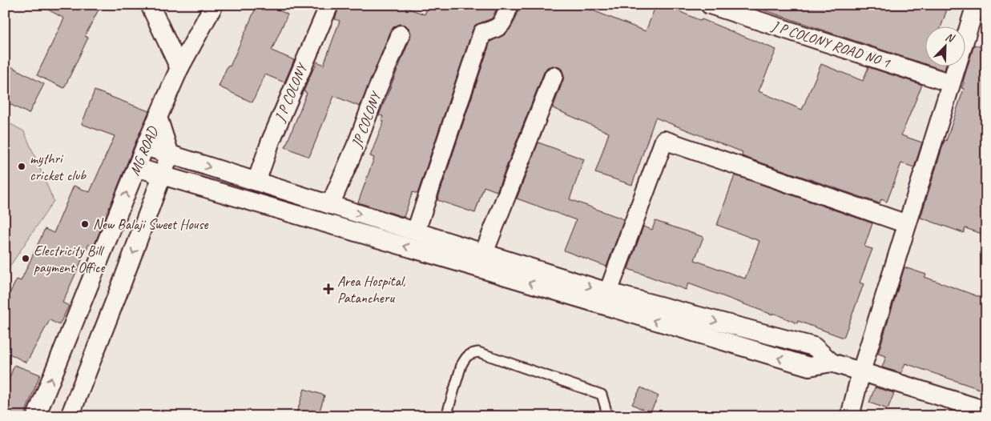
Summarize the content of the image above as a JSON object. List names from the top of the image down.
{
  "streets": {
    "street": [
      "J P COLONY ROAD NO 1",
      "J P COLONY",
      "JP COLONY",
      "MG ROAD"
    ]
  },
  "places": {
    "other": ["mythri cricket club", "New Balaji Sweet House", "Electricity Bill payment Office"],
    "health": ["Area Hospital, Patancheru"]
  },
  "north": "top right"
}
